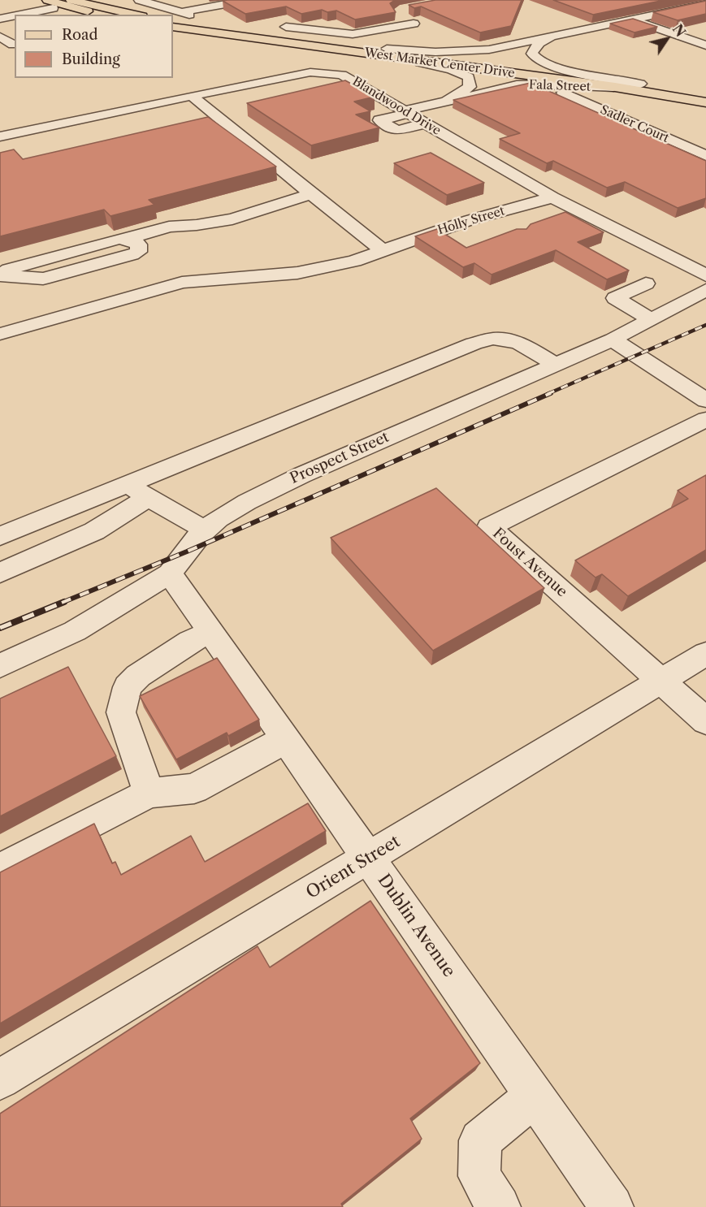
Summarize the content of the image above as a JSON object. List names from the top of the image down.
{
  "streets": {
    "main road": ["West Market Center Drive"],
    "street": [
      "Fala Street",
      "Blandwood Drive",
      "Sadler Court",
      "Holly Street",
      "Prospect Street",
      "Foust Avenue",
      "Orient Street",
      "Dublin Avenue"
    ]
  },
  "crossings": [
    ["West Market Center Drive", "Fala Street"],
    ["Fala Street", "Blandwood Drive"],
    ["Blandwood Drive", "Holly Street"],
    ["Prospect Street", "Dublin Avenue"],
    ["Foust Avenue", "Orient Street"],
    ["Orient Street", "Dublin Avenue"]
  ],
  "legend": ["Road", "Building"],
  "north": "top right"
}
